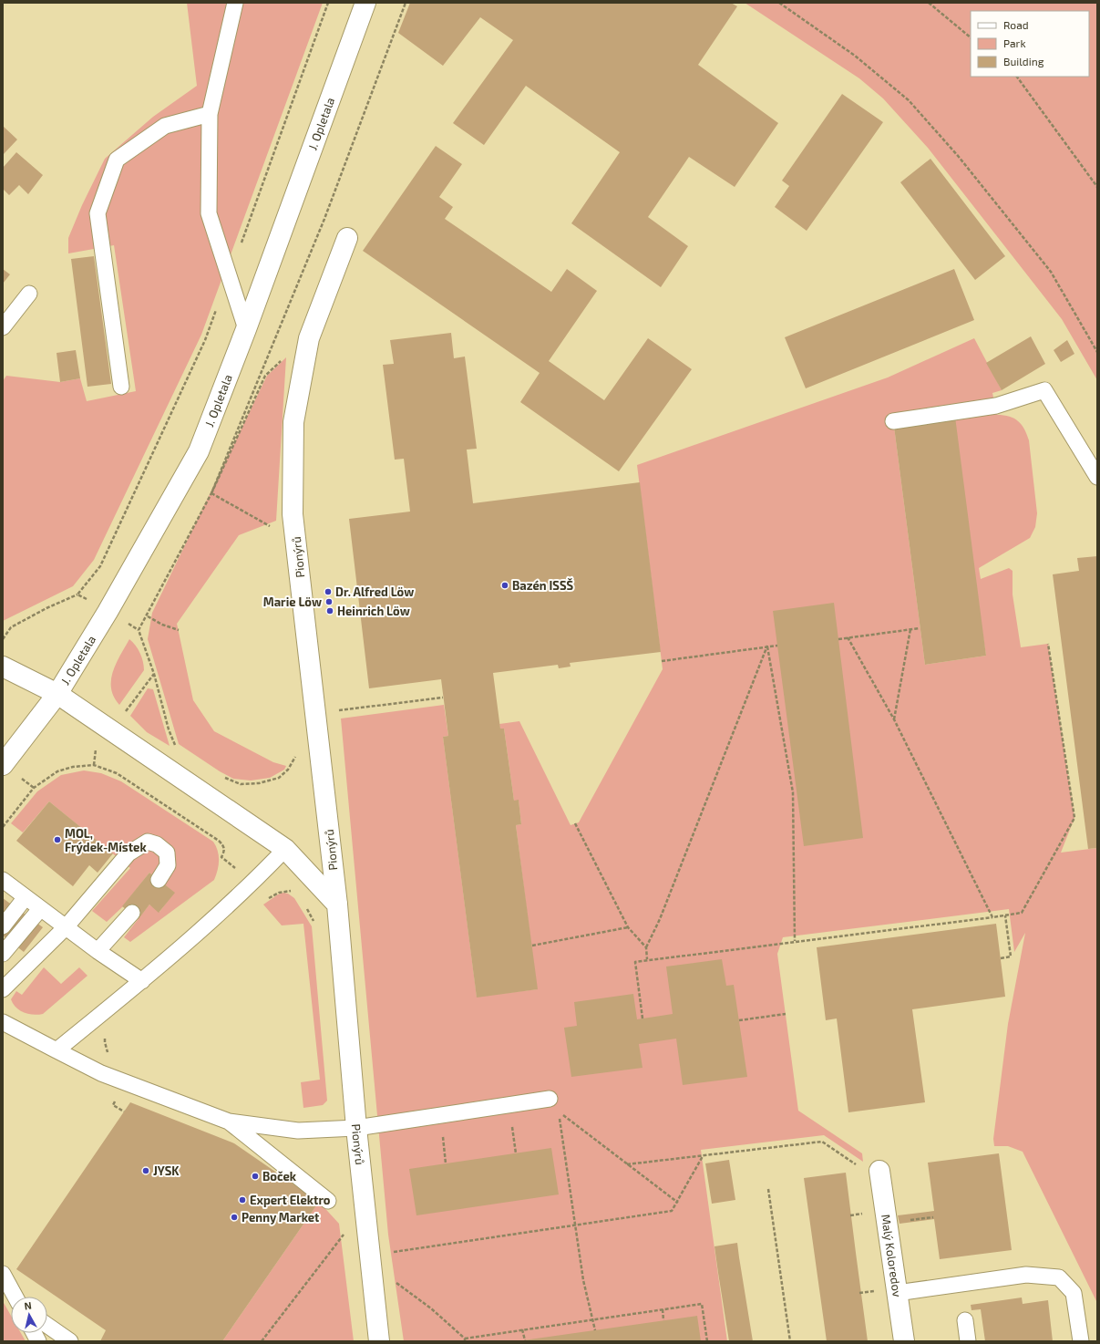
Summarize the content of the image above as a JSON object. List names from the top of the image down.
{
  "streets": {
    "street": ["J. Opletala", "Pionýrů", "Malý Koloredov"]
  },
  "crossings": [
    ["J. Opletala", "Pionýrů"]
  ],
  "places": [
    "Bazén ISSŠ",
    "Dr. Alfred Löw",
    "Marie Löw",
    "Heinrich Löw",
    "MOL, Frýdek-Místek",
    "JYSK",
    "Boček",
    "Expert Elektro",
    "Penny Market"
  ],
  "legend": ["Road", "Park", "Building"],
  "north": "top"
}
